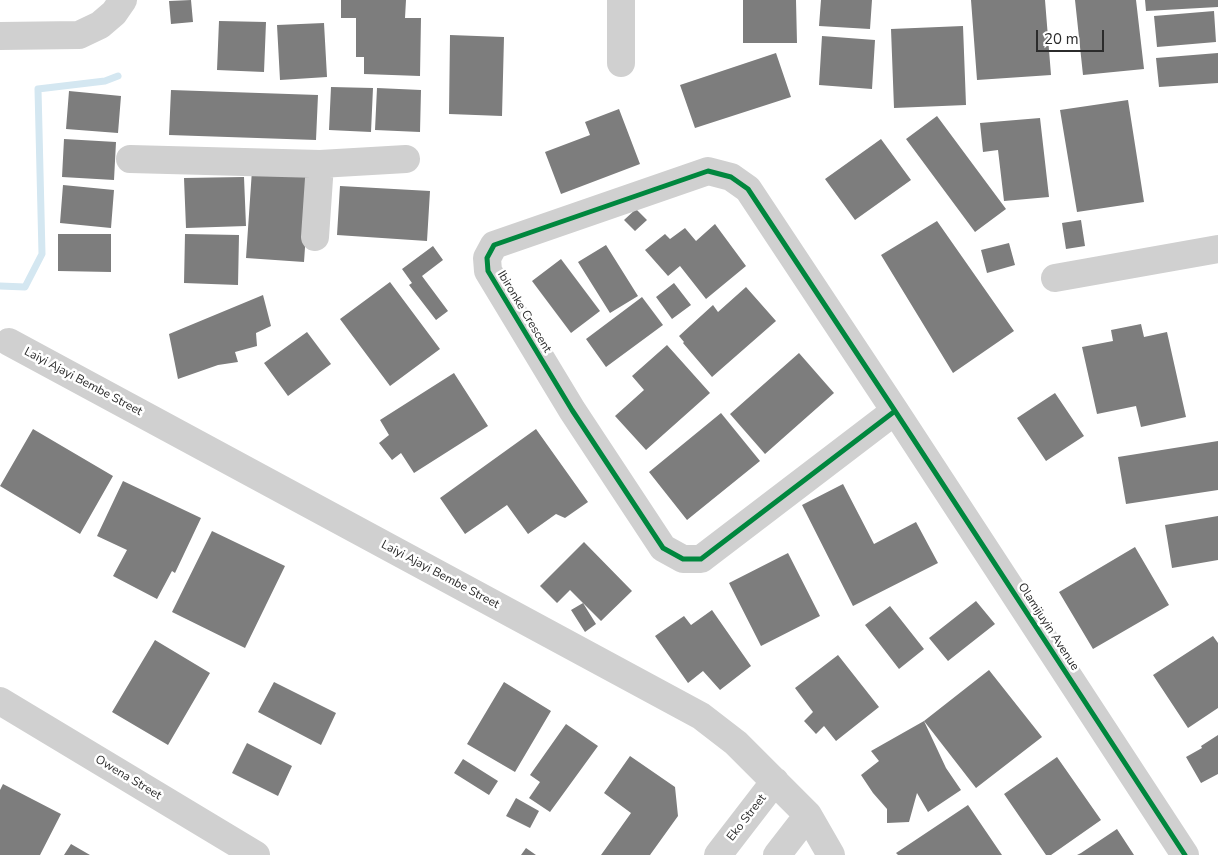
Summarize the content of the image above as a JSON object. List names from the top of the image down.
{
  "streets": {
    "street": [
      "Ibironke Crescent",
      "Laiyi Ajayi Bembe Street",
      "Olamijuyin Avenue",
      "Owena Street",
      "Eko Street"
    ]
  },
  "crossings": [
    ["Ibironke Crescent", "Olamijuyin Avenue"],
    ["Laiyi Ajayi Bembe Street", "Eko Street"]
  ],
  "scale_bar": "20 m"
}
